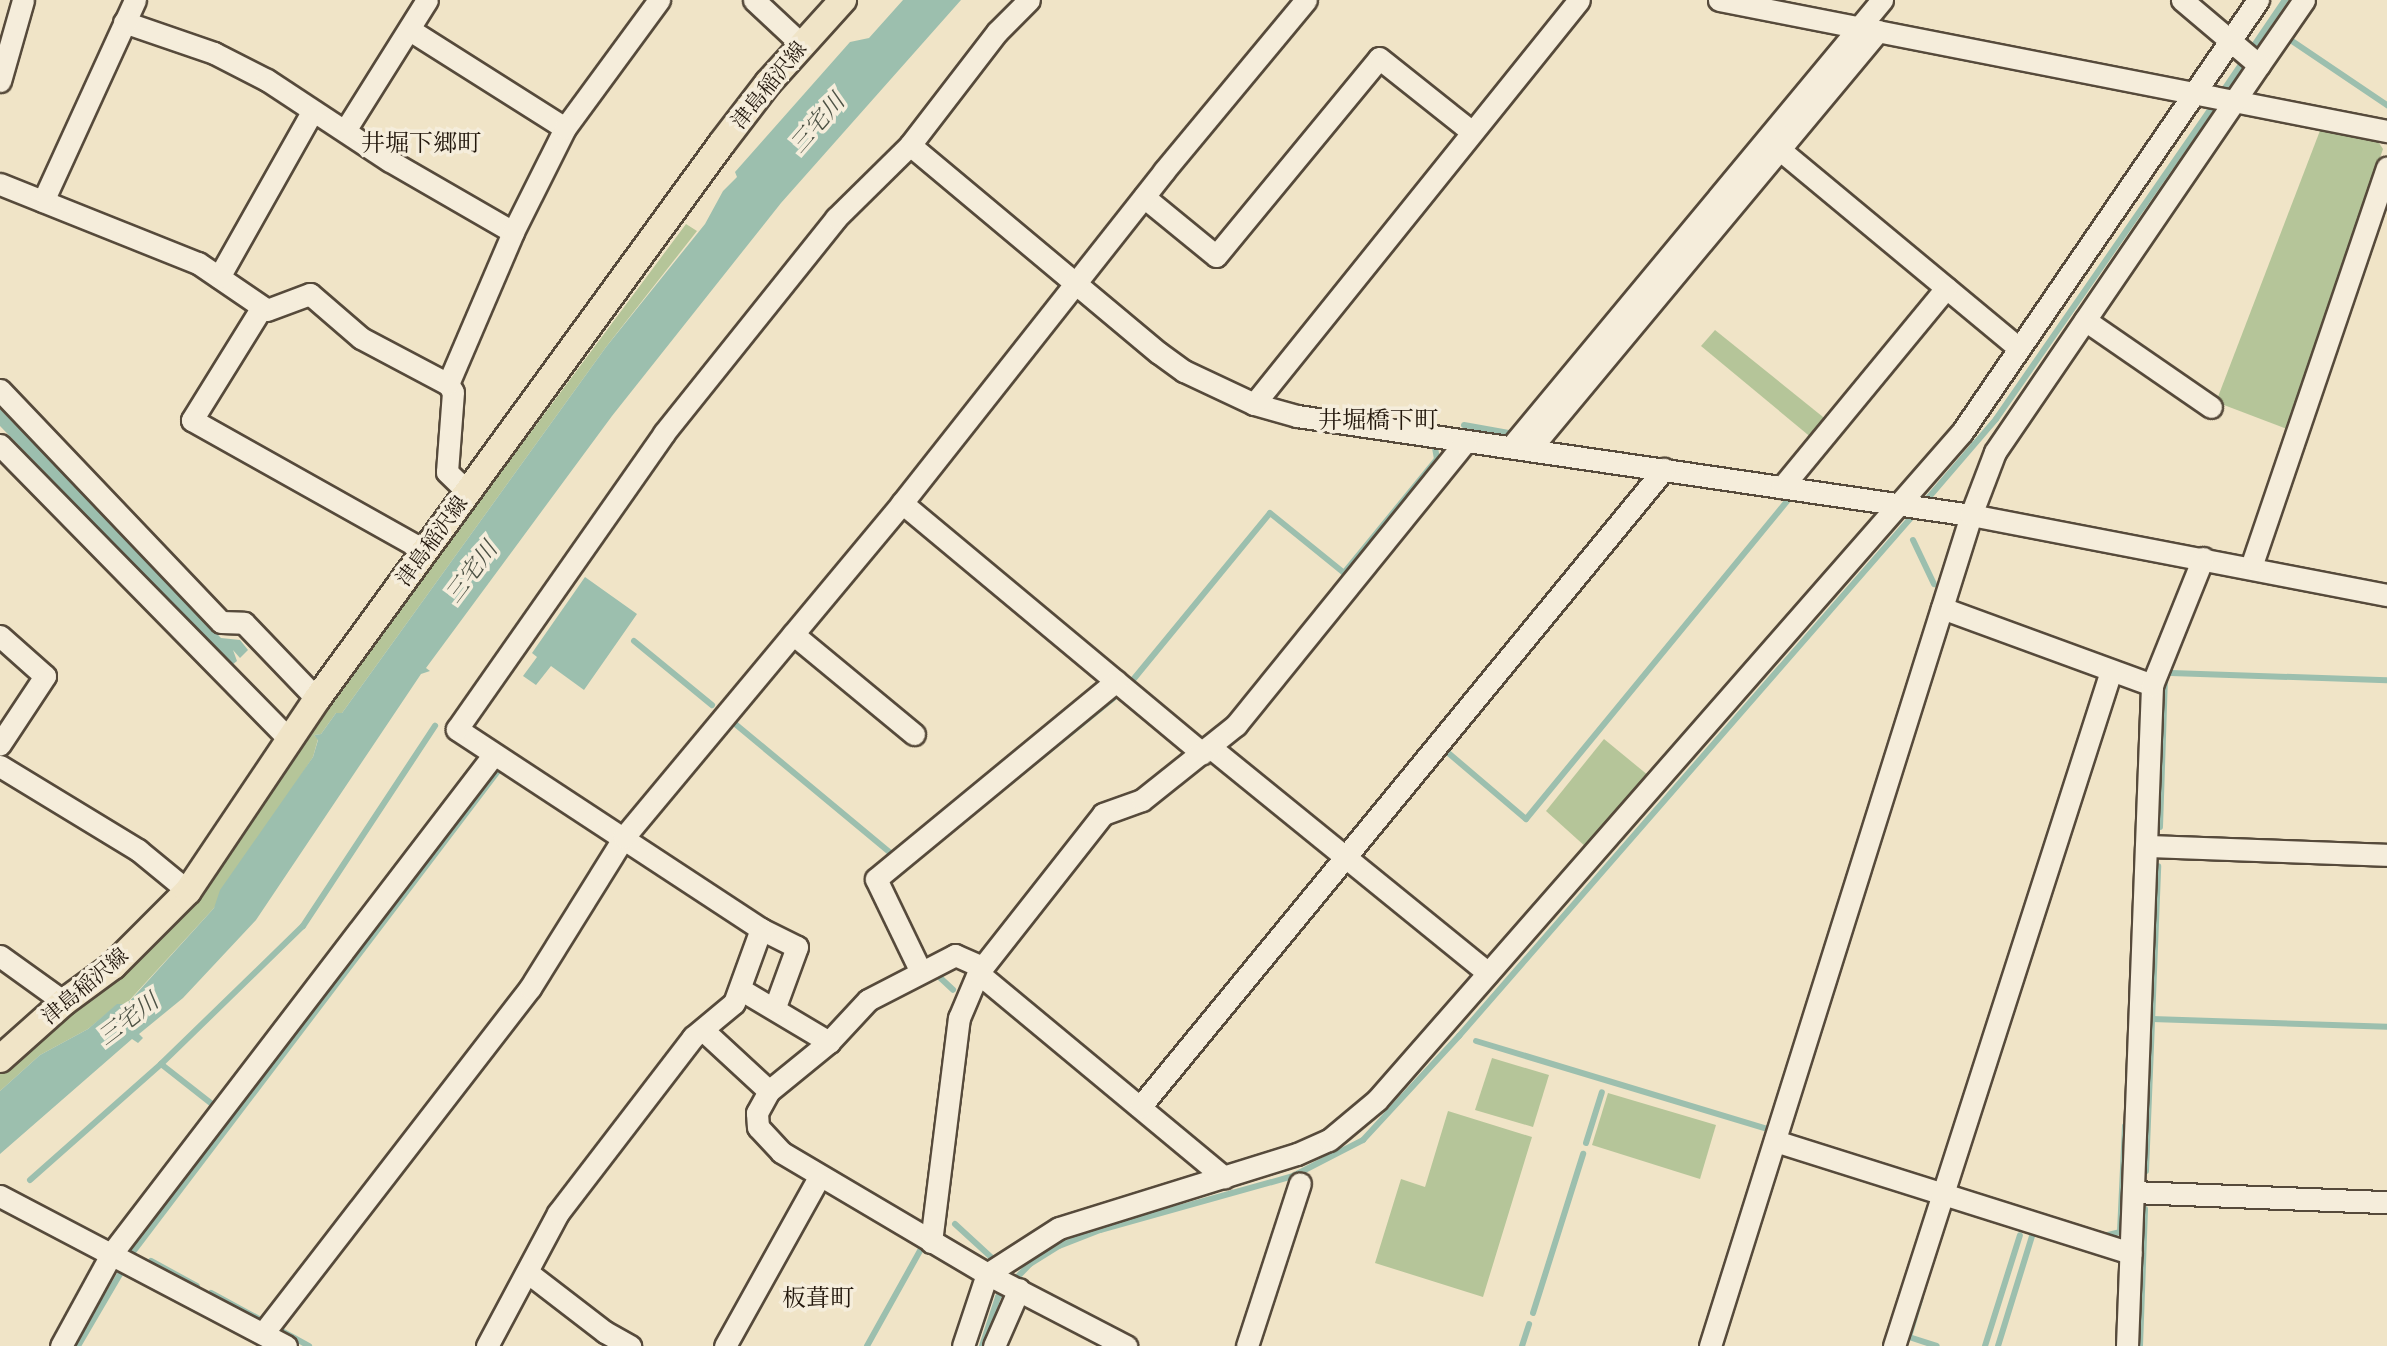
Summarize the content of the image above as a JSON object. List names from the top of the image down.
{
  "streets": {
    "main road": ["津島稲沢線"]
  },
  "districts": ["井堀下郷町", "井堀橋下町", "板葺町"],
  "water": ["三宅川"]
}
